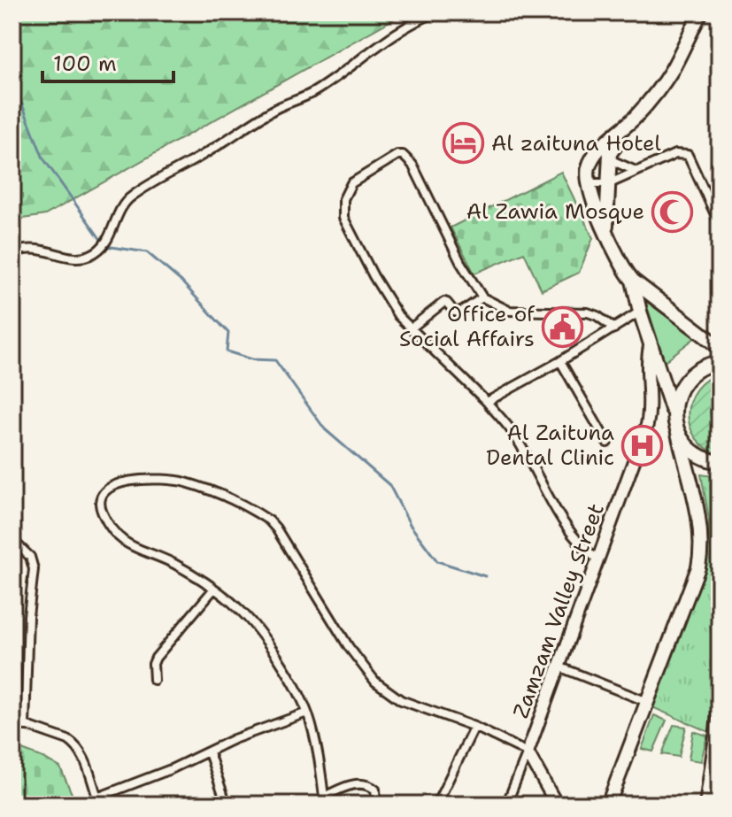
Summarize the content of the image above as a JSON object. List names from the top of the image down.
{
  "streets": {
    "main road": ["Zamzam Valley Street"]
  },
  "places": {
    "hotel": ["Al zaituna Hotel"],
    "mosque": ["Al Zawia Mosque"],
    "public building": ["Office of Social Affairs"],
    "hospital": ["Al Zaituna Dental Clinic"]
  },
  "scale_bar": "100 m"
}
